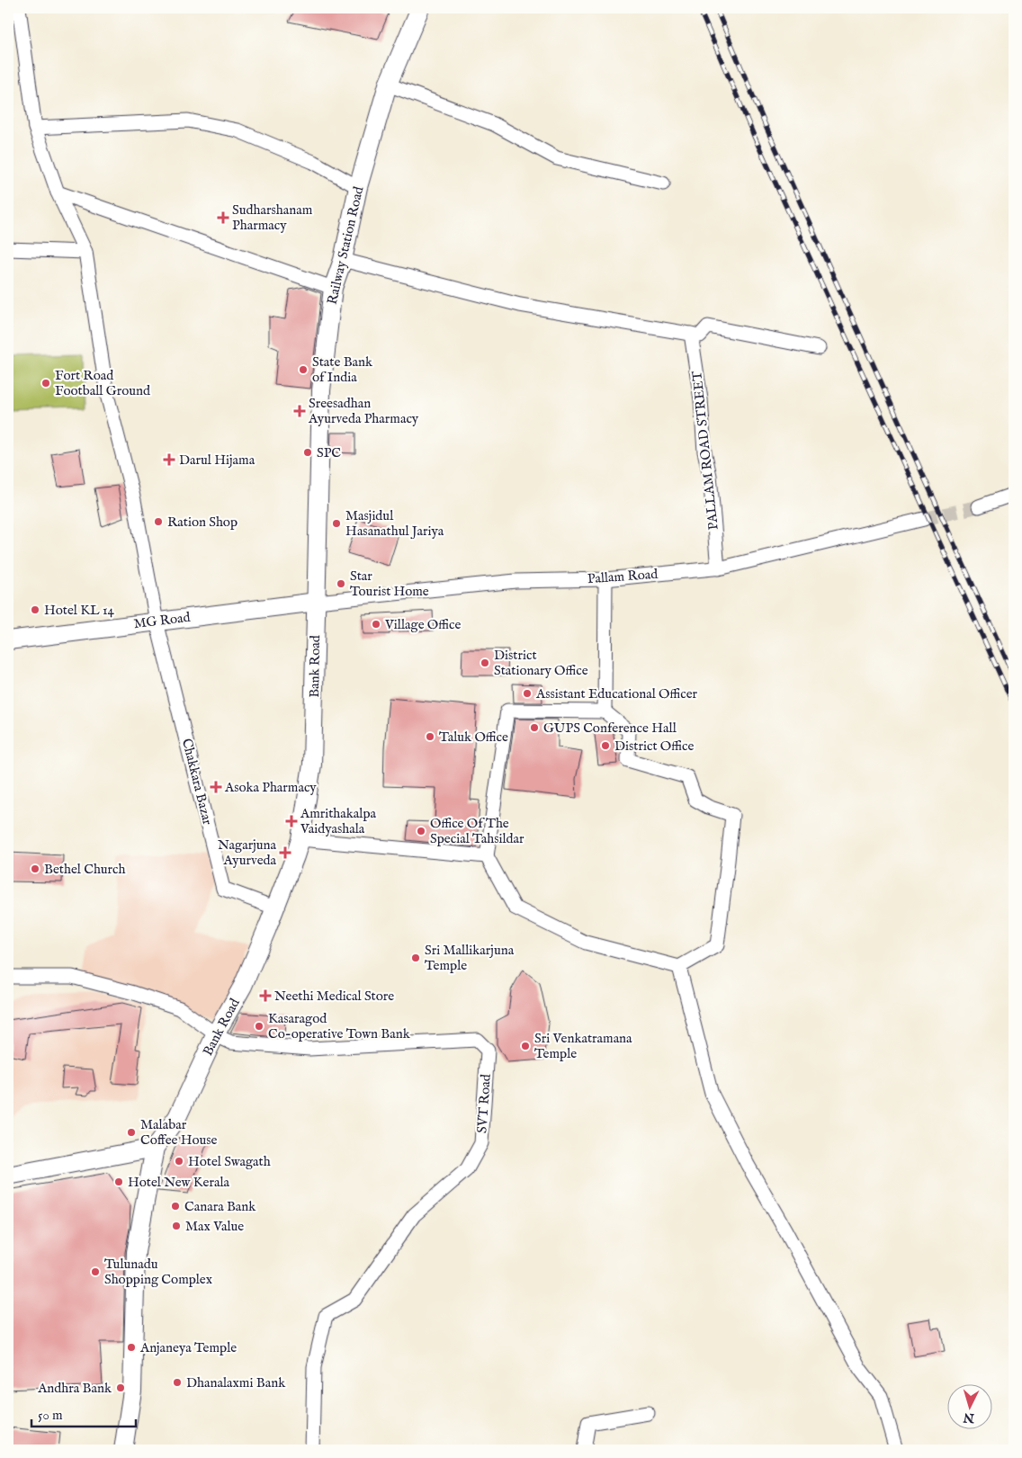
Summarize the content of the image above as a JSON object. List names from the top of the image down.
{
  "streets": {
    "main road": ["Railway Station Road", "MG Road", "Bank Road"],
    "street": [
      "PALLAM ROAD STREET",
      "Pallam Road",
      "Chakkara Bazar",
      "SVT Road"
    ]
  },
  "crossings": [
    ["Railway Station Road", "Pallam Road"],
    ["Railway Station Road", "MG Road"],
    ["Railway Station Road", "Bank Road"],
    ["PALLAM ROAD STREET", "Pallam Road"],
    ["Pallam Road", "MG Road"],
    ["Pallam Road", "Bank Road"],
    ["MG Road", "Bank Road"],
    ["MG Road", "Chakkara Bazar"],
    ["Bank Road", "Chakkara Bazar"],
    ["Bank Road", "SVT Road"]
  ],
  "places": {
    "health": [
      "Sudharshanam Pharmacy",
      "Sreesadhan Ayurveda Pharmacy",
      "Darul Hijama",
      "Asoka Pharmacy",
      "Amrithakalpa Vaidyashala",
      "Nagarjuna Ayurveda",
      "Neethi Medical Store"
    ],
    "other": [
      "State Bank of India",
      "Fort Road Football Ground",
      "SPC",
      "Ration Shop",
      "Masjidul Hasanathul Jariya",
      "Star Tourist Home",
      "Hotel KL 14",
      "Village Office",
      "District Stationary Office",
      "Assistant Educational Officer",
      "GUPS Conference Hall",
      "Taluk Office",
      "District Office",
      "Office Of The Special Tahsildar",
      "Bethel Church",
      "Sri Mallikarjuna Temple",
      "Kasaragod Co-operative Town Bank",
      "Sri Venkatramana Temple",
      "Malabar Coffee House",
      "Hotel Swagath",
      "Hotel New Kerala",
      "Canara Bank",
      "Max Value",
      "Tulunadu Shopping Complex",
      "Anjaneya Temple",
      "Dhanalaxmi Bank",
      "Andhra Bank"
    ]
  },
  "scale_bar": "50 m",
  "north": "bottom"
}
